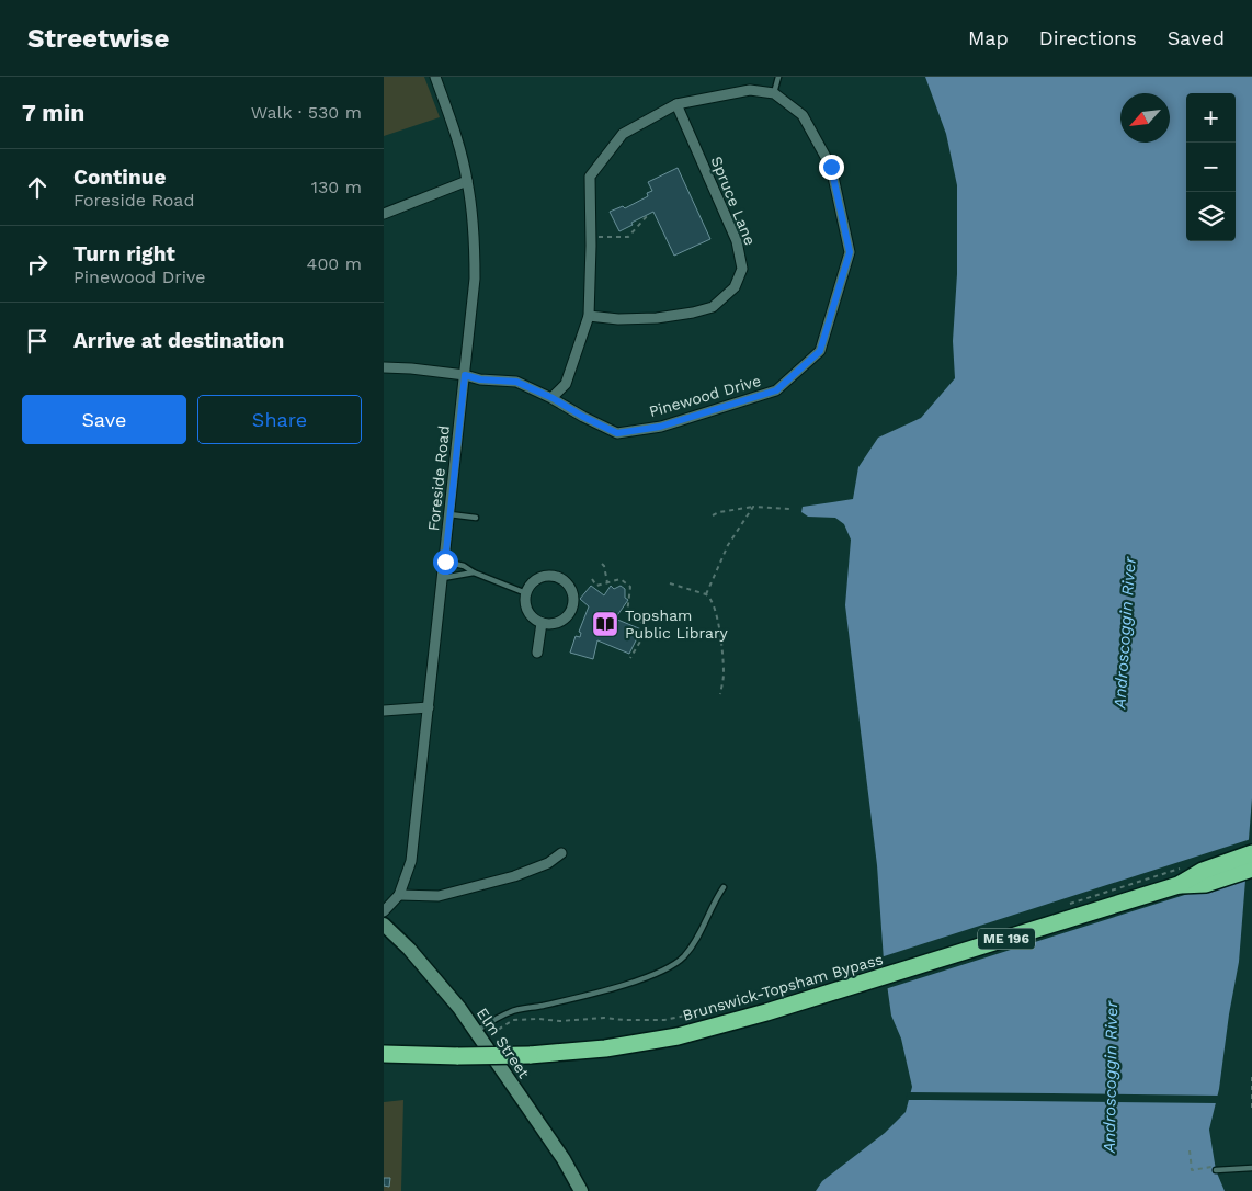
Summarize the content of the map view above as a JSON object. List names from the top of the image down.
{
  "streets": {
    "highway": ["ME 196", "Brunswick-Topsham Bypass"],
    "main road": ["Elm Street"],
    "street": ["Spruce Lane", "Pinewood Drive", "Foreside Road"]
  },
  "crossings": [
    ["Pinewood Drive", "Foreside Road"],
    ["ME 196", "Brunswick-Topsham Bypass"]
  ],
  "water": ["Androscoggin River"],
  "places": {
    "library": ["Topsham Public Library"]
  },
  "north": "bottom left",
  "page": {
    "header": "Streetwise",
    "nav": ["Map", "Directions", "Saved"],
    "heading": ["7 min", "Walk · 530 m"],
    "map_buttons": ["+", "−"],
    "list": [
      ["Continue", "Foreside Road", "130 m"],
      ["Turn right", "Pinewood Drive", "400 m"],
      "Arrive at destination"
    ],
    "buttons": ["Save", "Share"]
  }
}
